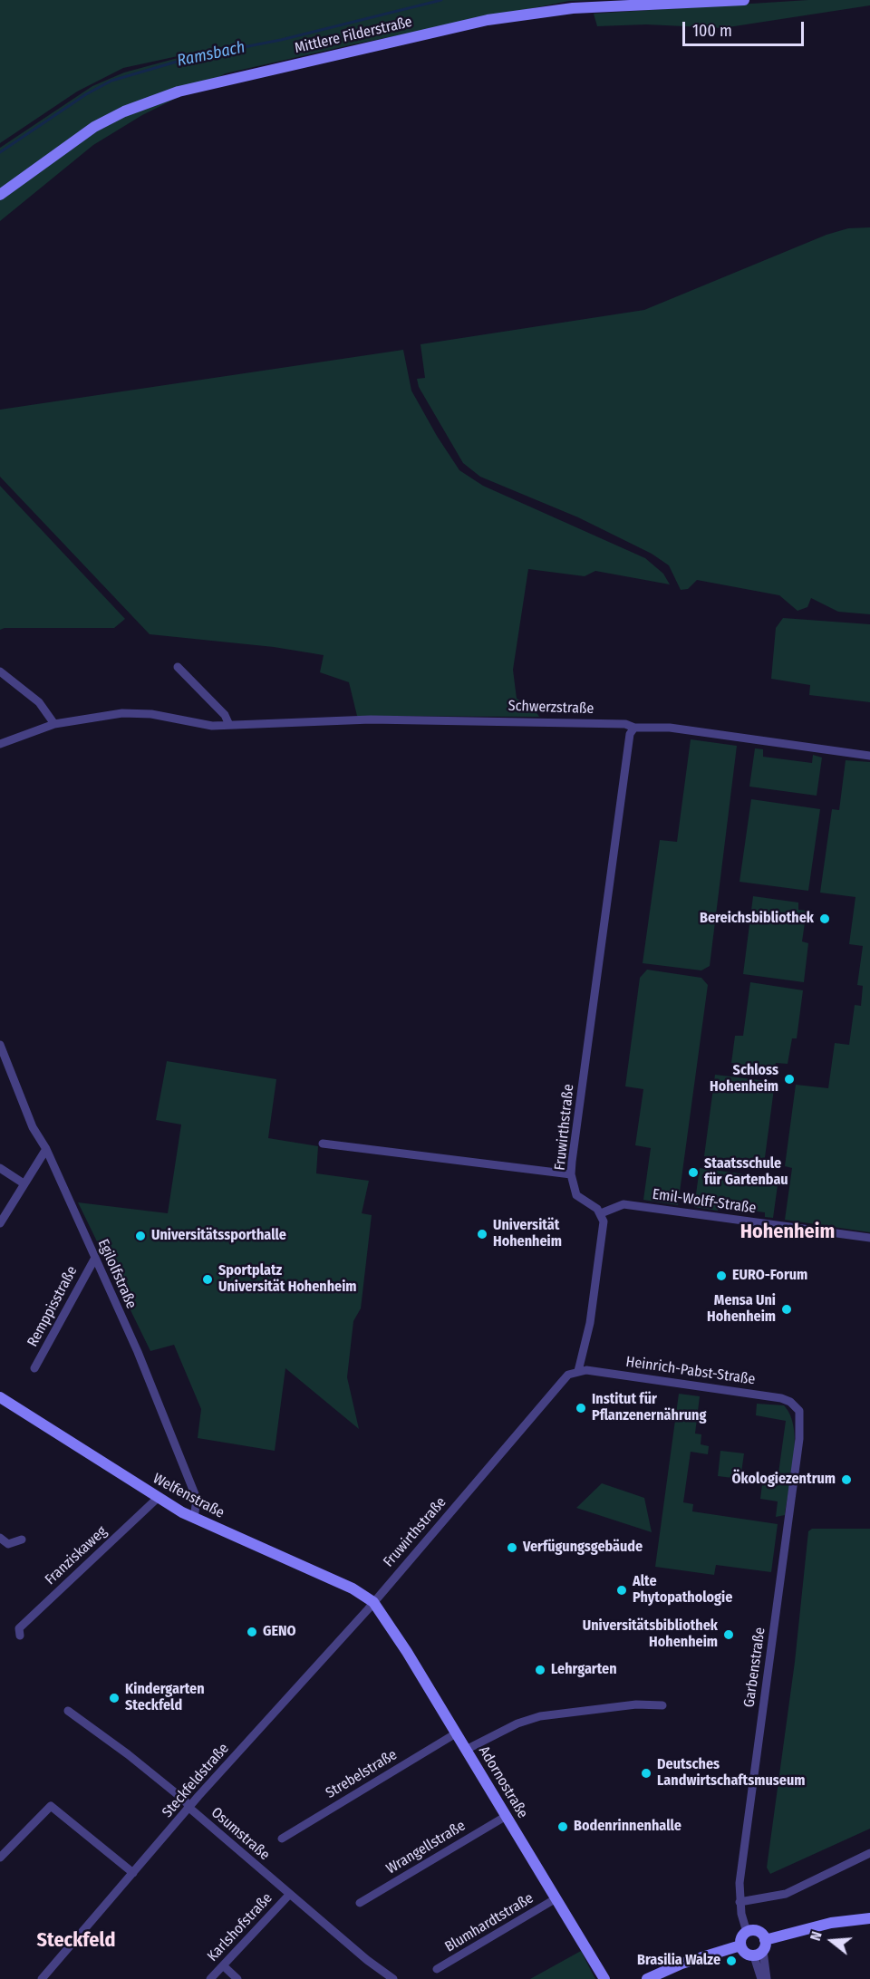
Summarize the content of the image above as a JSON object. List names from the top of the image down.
{
  "streets": {
    "main road": ["Mittlere Filderstraße", "Welfenstraße", "Adornostraße"],
    "street": [
      "Schwerzstraße",
      "Fruwirthstraße",
      "Emil-Wolff-Straße",
      "Egilolfstraße",
      "Remppisstraße",
      "Heinrich-Pabst-Straße",
      "Franziskaweg",
      "Garbenstraße",
      "Strebelstraße",
      "Steckfeldstraße",
      "Osumstraße",
      "Wrangellstraße",
      "Blumhardtstraße",
      "Karlshofstraße"
    ]
  },
  "crossings": [
    ["Schwerzstraße", "Fruwirthstraße"],
    ["Fruwirthstraße", "Emil-Wolff-Straße"],
    ["Fruwirthstraße", "Heinrich-Pabst-Straße"],
    ["Fruwirthstraße", "Welfenstraße"],
    ["Fruwirthstraße", "Steckfeldstraße"],
    ["Fruwirthstraße", "Adornostraße"],
    ["Egilolfstraße", "Remppisstraße"],
    ["Egilolfstraße", "Welfenstraße"],
    ["Heinrich-Pabst-Straße", "Garbenstraße"],
    ["Welfenstraße", "Franziskaweg"],
    ["Welfenstraße", "Steckfeldstraße"],
    ["Welfenstraße", "Adornostraße"],
    ["Strebelstraße", "Adornostraße"],
    ["Steckfeldstraße", "Adornostraße"],
    ["Steckfeldstraße", "Osumstraße"],
    ["Adornostraße", "Wrangellstraße"],
    ["Adornostraße", "Blumhardtstraße"],
    ["Osumstraße", "Karlshofstraße"]
  ],
  "districts": ["Hohenheim", "Steckfeld"],
  "water": ["Ramsbach"],
  "places": [
    "Bereichsbibliothek",
    "Schloss Hohenheim",
    "Staatsschule für Gartenbau",
    "Universität Hohenheim",
    "Universitätssporthalle",
    "EURO-Forum",
    "Sportplatz Universität Hohenheim",
    "Mensa Uni Hohenheim",
    "Institut für Pflanzenernährung",
    "Ökologiezentrum",
    "Verfügungsgebäude",
    "Alte Phytopathologie",
    "GENO",
    "Universitätsbibliothek Hohenheim",
    "Lehrgarten",
    "Kindergarten Steckfeld",
    "Deutsches Landwirtschaftsmuseum",
    "Bodenrinnenhalle",
    "Brasilia Walze"
  ],
  "scale_bar": "100 m",
  "north": "left"
}
